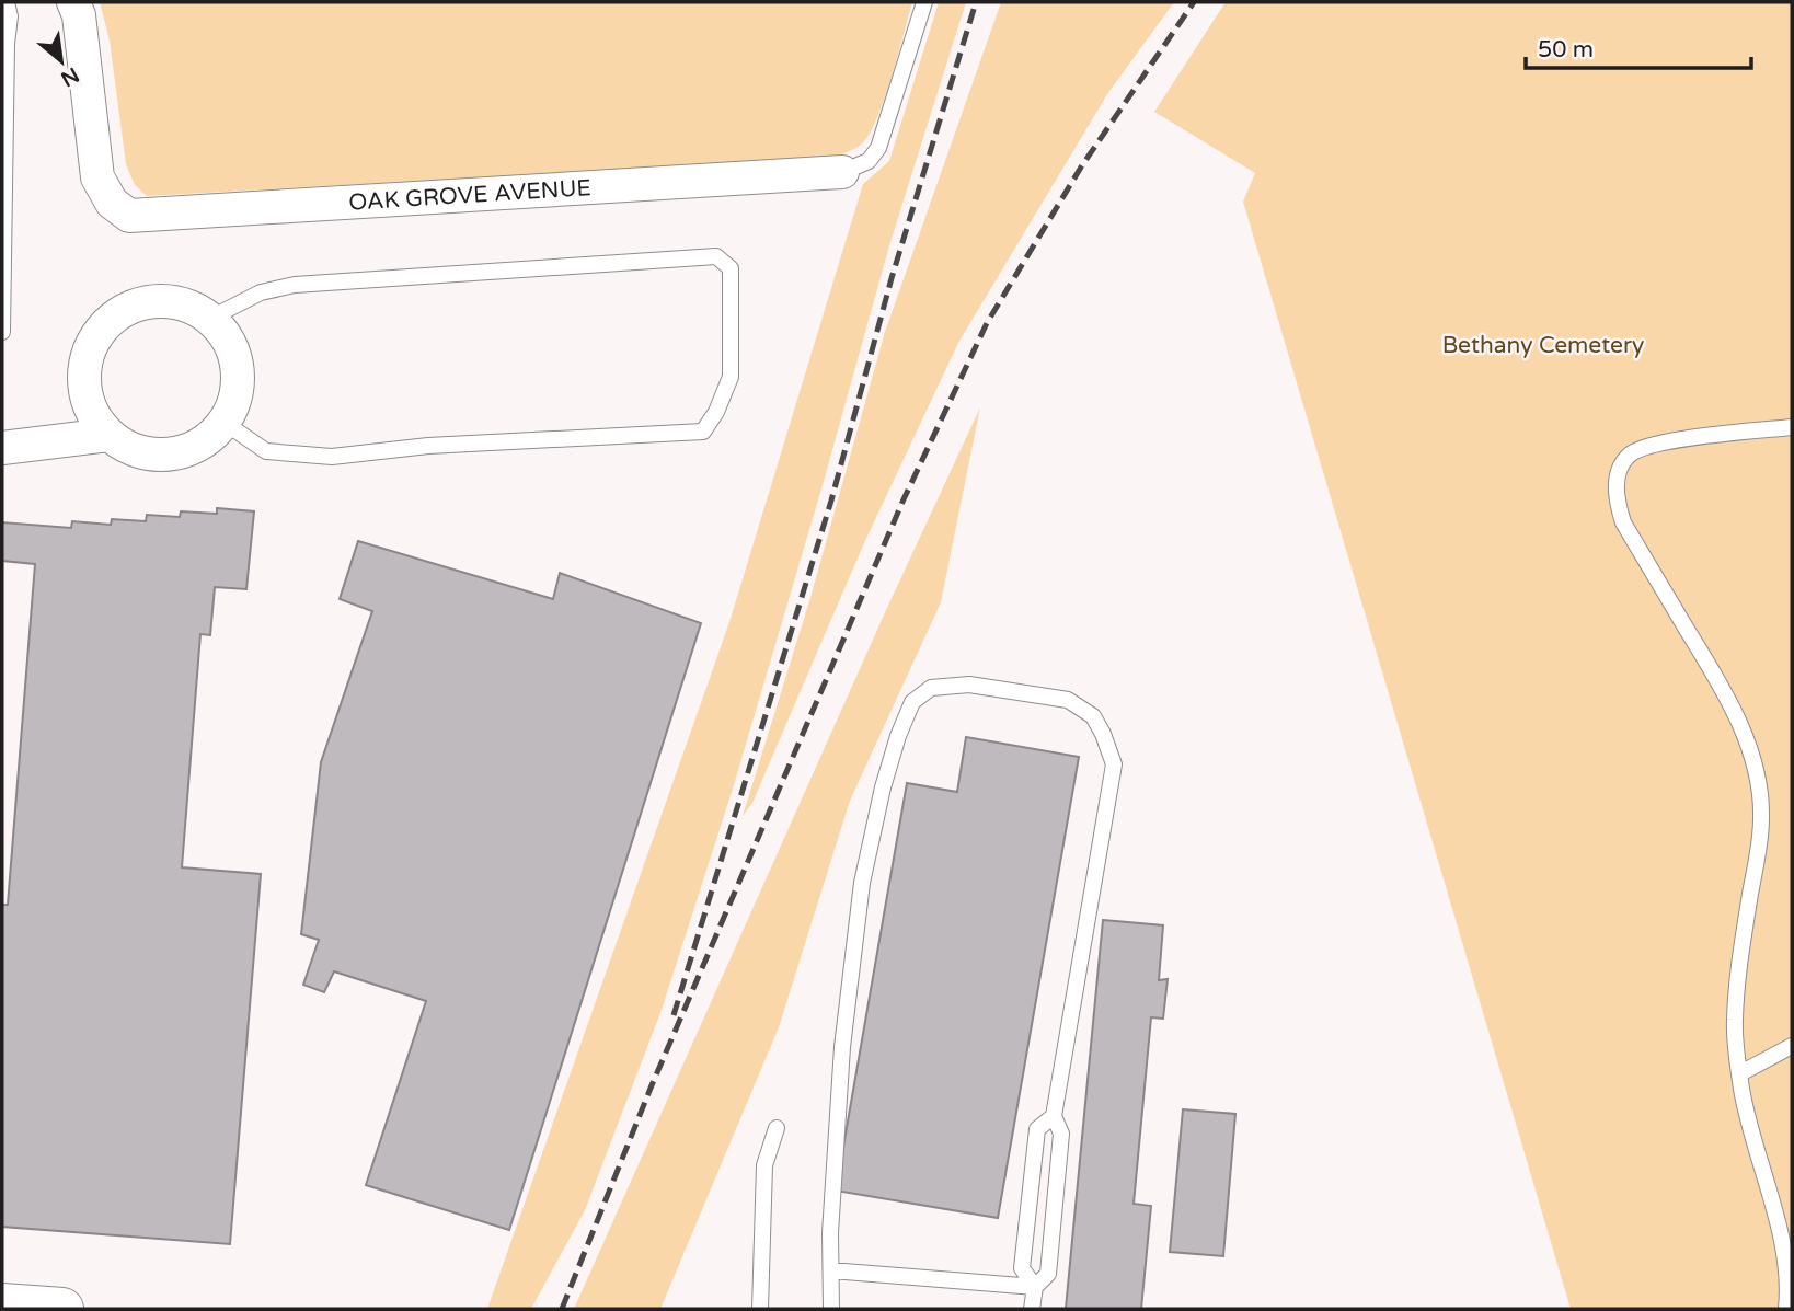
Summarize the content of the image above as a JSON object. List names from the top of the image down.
{
  "streets": {
    "street": ["OAK GROVE AVENUE"]
  },
  "parks": ["Bethany Cemetery"],
  "scale_bar": "50 m",
  "north": "bottom right"
}
